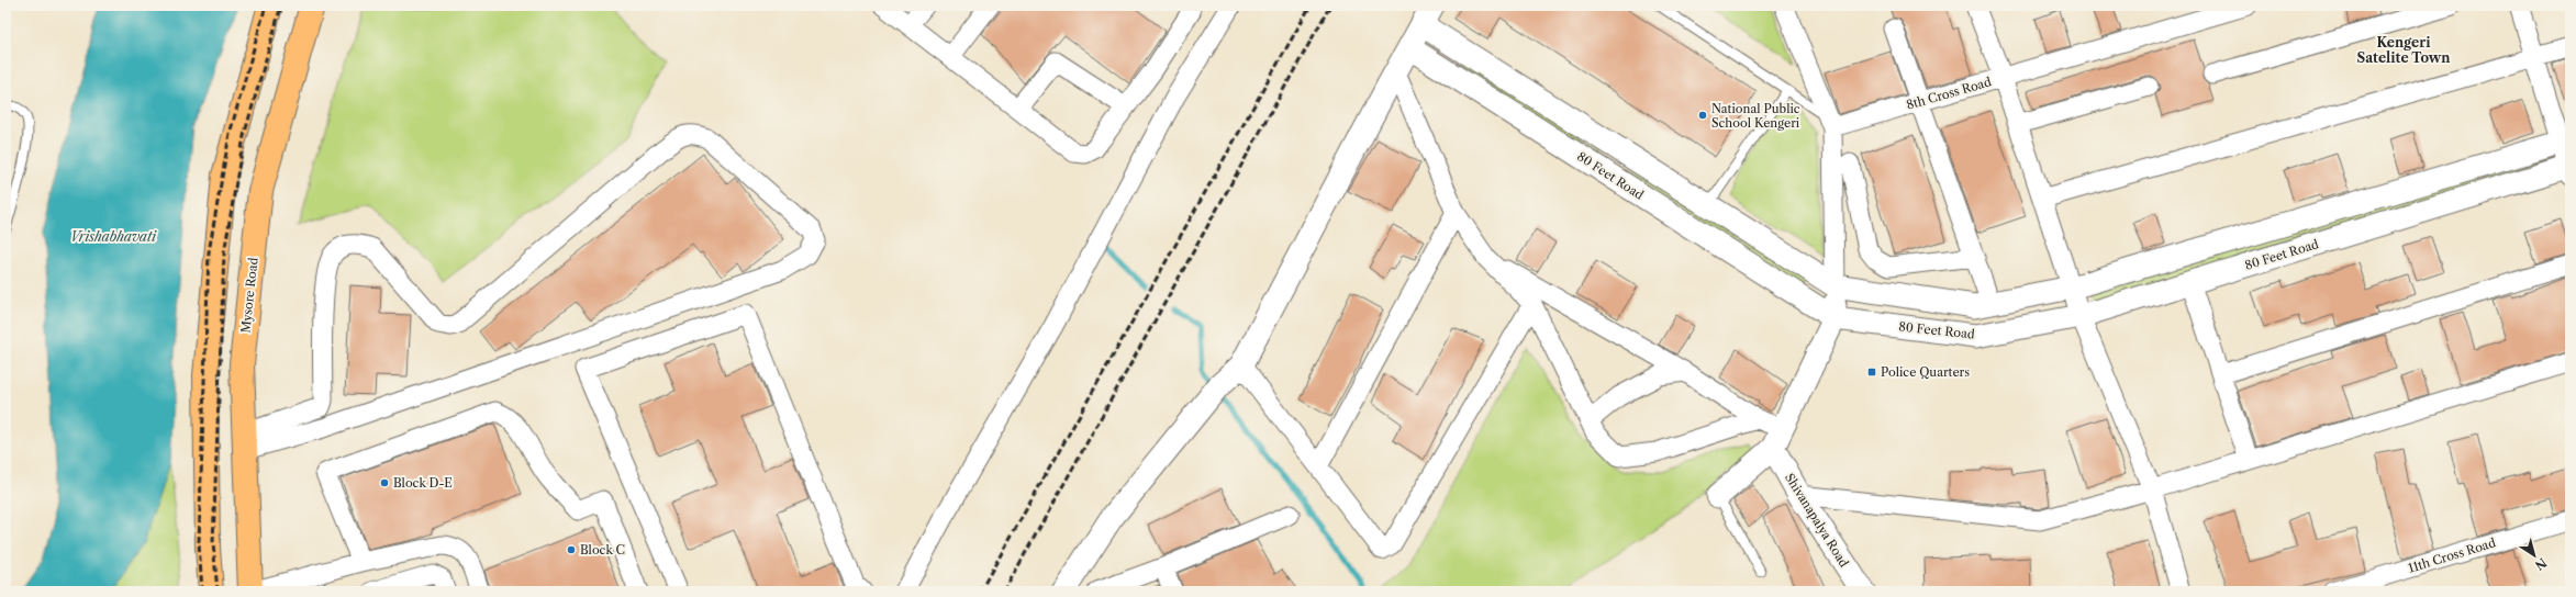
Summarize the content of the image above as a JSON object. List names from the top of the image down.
{
  "streets": {
    "highway": ["Mysore Road"],
    "street": [
      "8th Cross Road",
      "80 Feet Road",
      "Shivanapalya Road",
      "11th Cross Road"
    ]
  },
  "districts": ["Kengeri Satelite Town"],
  "water": ["Vrishabhavati"],
  "places": {
    "other": ["National Public School Kengeri", "Block D-E", "Block C"],
    "transit": ["Police Quarters"]
  },
  "north": "bottom right"
}
